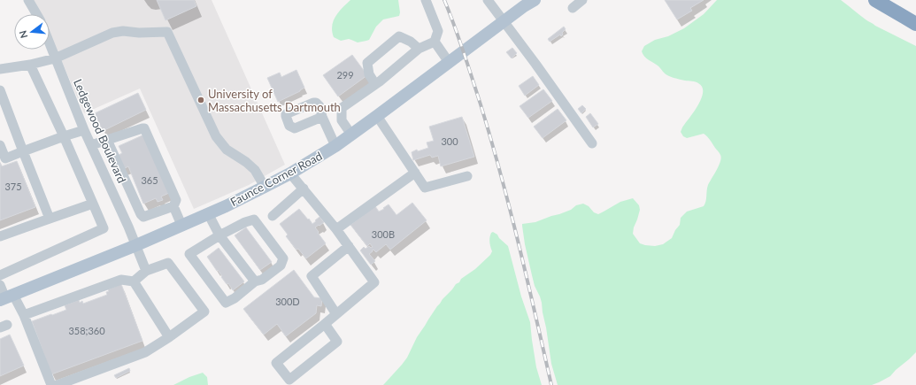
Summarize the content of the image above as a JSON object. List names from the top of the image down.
{
  "streets": {
    "main road": ["Faunce Corner Road"],
    "street": ["Ledgewood Boulevard"]
  },
  "crossings": [
    ["Ledgewood Boulevard", "Faunce Corner Road"]
  ],
  "places": ["University of Massachusetts Dartmouth"],
  "house_numbers": [
    "299",
    "300",
    "365",
    "375",
    "300B",
    "300D",
    "358;360"
  ],
  "north": "left"
}
